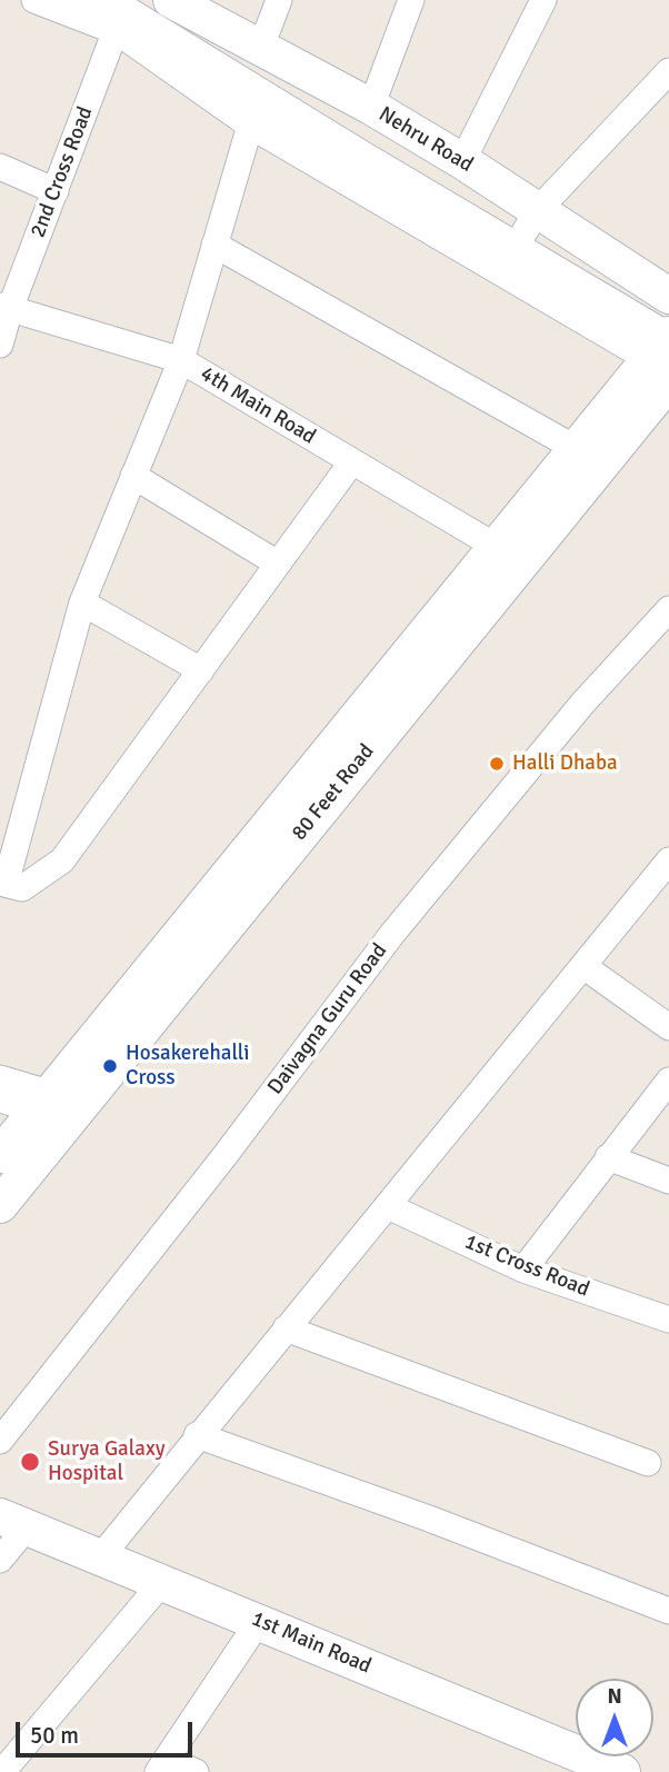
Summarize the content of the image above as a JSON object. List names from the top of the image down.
{
  "streets": {
    "main road": ["Nehru Road", "80 Feet Road", "1st Main Road"],
    "street": [
      "2nd Cross Road",
      "4th Main Road",
      "Daivagna Guru Road",
      "1st Cross Road"
    ]
  },
  "crossings": [
    ["2nd Cross Road", "4th Main Road"],
    ["4th Main Road", "80 Feet Road"]
  ],
  "places": ["Halli Dhaba", "Hosakerehalli Cross", "Surya Galaxy Hospital"],
  "scale_bar": "50 m",
  "north": "top"
}
